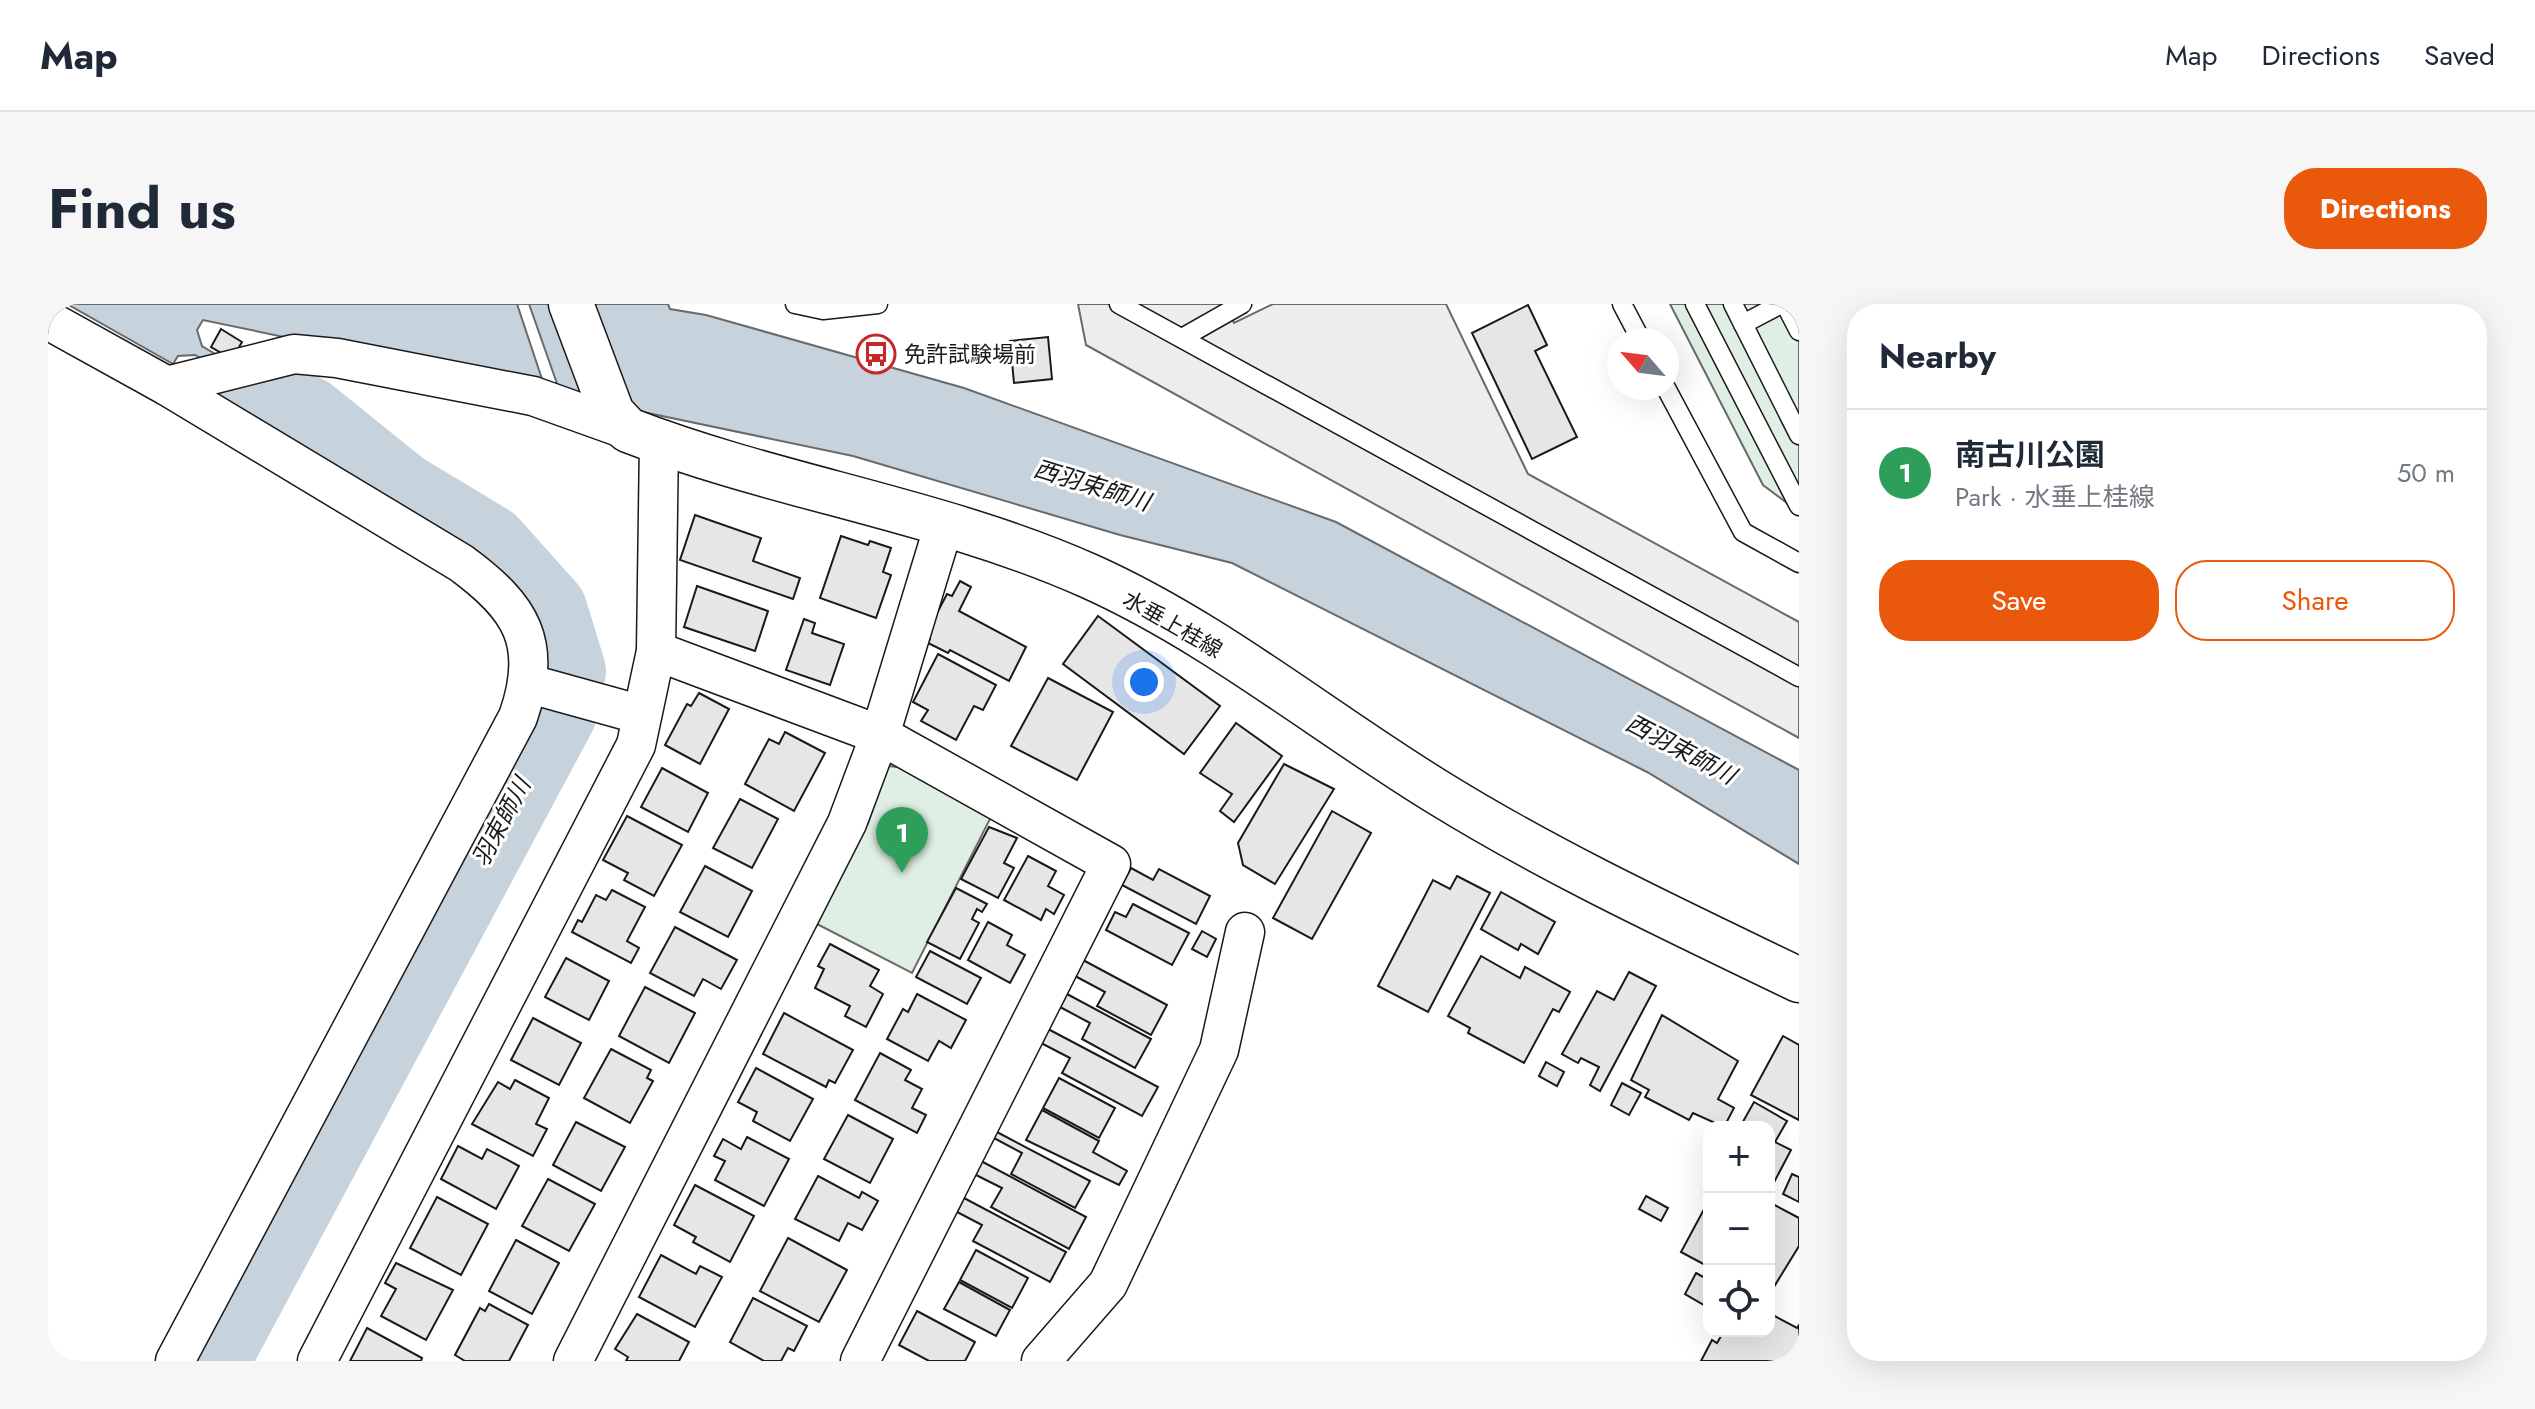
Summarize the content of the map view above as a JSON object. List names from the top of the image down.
{
  "streets": {
    "main road": ["水垂上桂線"]
  },
  "water": ["西羽束師川", "羽束師川"],
  "places": {
    "bus stop": ["免許試験場前"]
  },
  "north": "top left",
  "page": {
    "header": "Map",
    "nav": ["Map", "Directions", "Saved"],
    "title": "Find us",
    "buttons": [
      "Directions",
      ["Save", "Share"]
    ],
    "heading": "Nearby",
    "list": [
      {
        "mark": "1",
        "name": "南古川公園",
        "note": "Park · 水垂上桂線",
        "value": "50 m"
      }
    ],
    "pins": "1",
    "map_buttons": ["+", "−"]
  }
}
